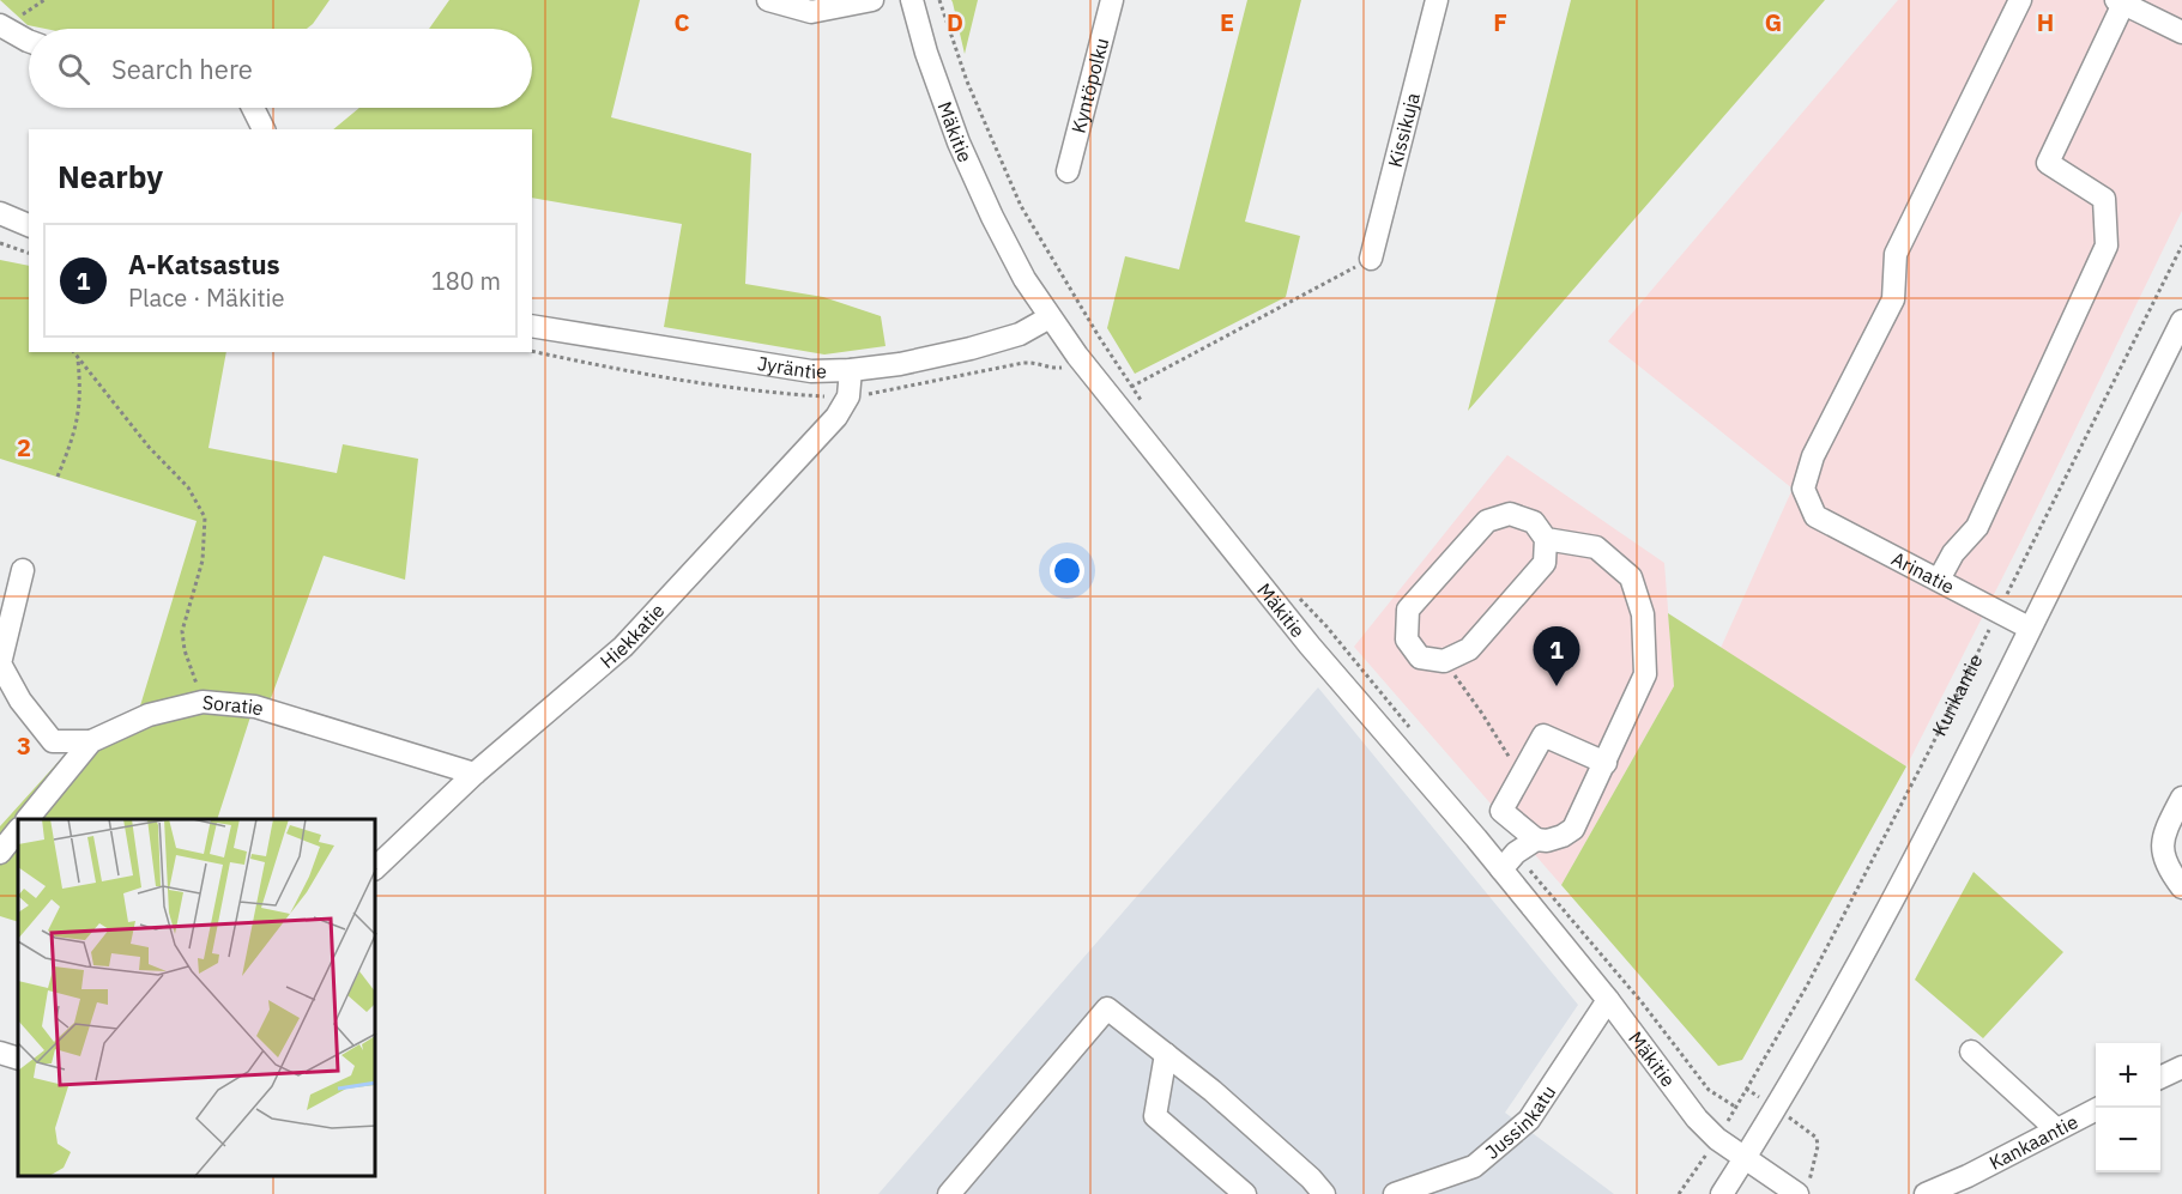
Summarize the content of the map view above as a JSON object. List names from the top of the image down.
{
  "streets": {
    "street": [
      "Kyntöpolku",
      "Kissikuja",
      "Mäkitie",
      "Jyräntie",
      "Arinatie",
      "Hiekkatie",
      "Kurikantie",
      "Soratie",
      "Jussinkatu",
      "Kankaantie"
    ]
  },
  "crossings": [
    ["Mäkitie", "Jyräntie"],
    ["Mäkitie", "Kurikantie"],
    ["Mäkitie", "Jussinkatu"],
    ["Jyräntie", "Hiekkatie"],
    ["Arinatie", "Kurikantie"],
    ["Hiekkatie", "Soratie"]
  ],
  "page": {
    "search": "Search here",
    "heading": "Nearby",
    "list": [
      {
        "mark": "1",
        "name": "A-Katsastus",
        "note": "Place · Mäkitie",
        "value": "180 m"
      }
    ],
    "pins": "1",
    "map_buttons": ["+", "−"]
  },
  "grid": {
    "columns": [
      "C",
      "D",
      "E",
      "F",
      "G",
      "H"
    ],
    "rows": ["2", "3"]
  }
}
